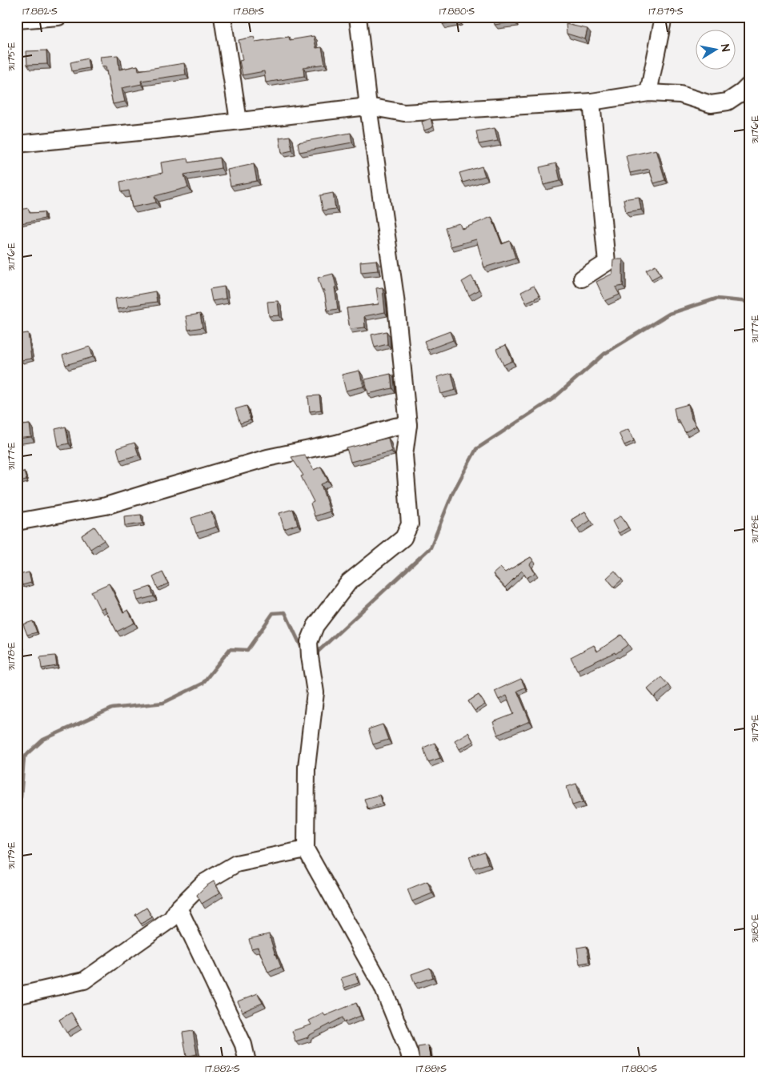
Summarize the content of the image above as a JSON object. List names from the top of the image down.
{
  "north": "right",
  "coordinates": [
    "17.882°S",
    "17.881°S",
    "17.880°S",
    "17.879°S",
    "31.175°E",
    "31.176°E",
    "31.177°E",
    "31.178°E",
    "31.179°E",
    "31.180°E"
  ]
}
